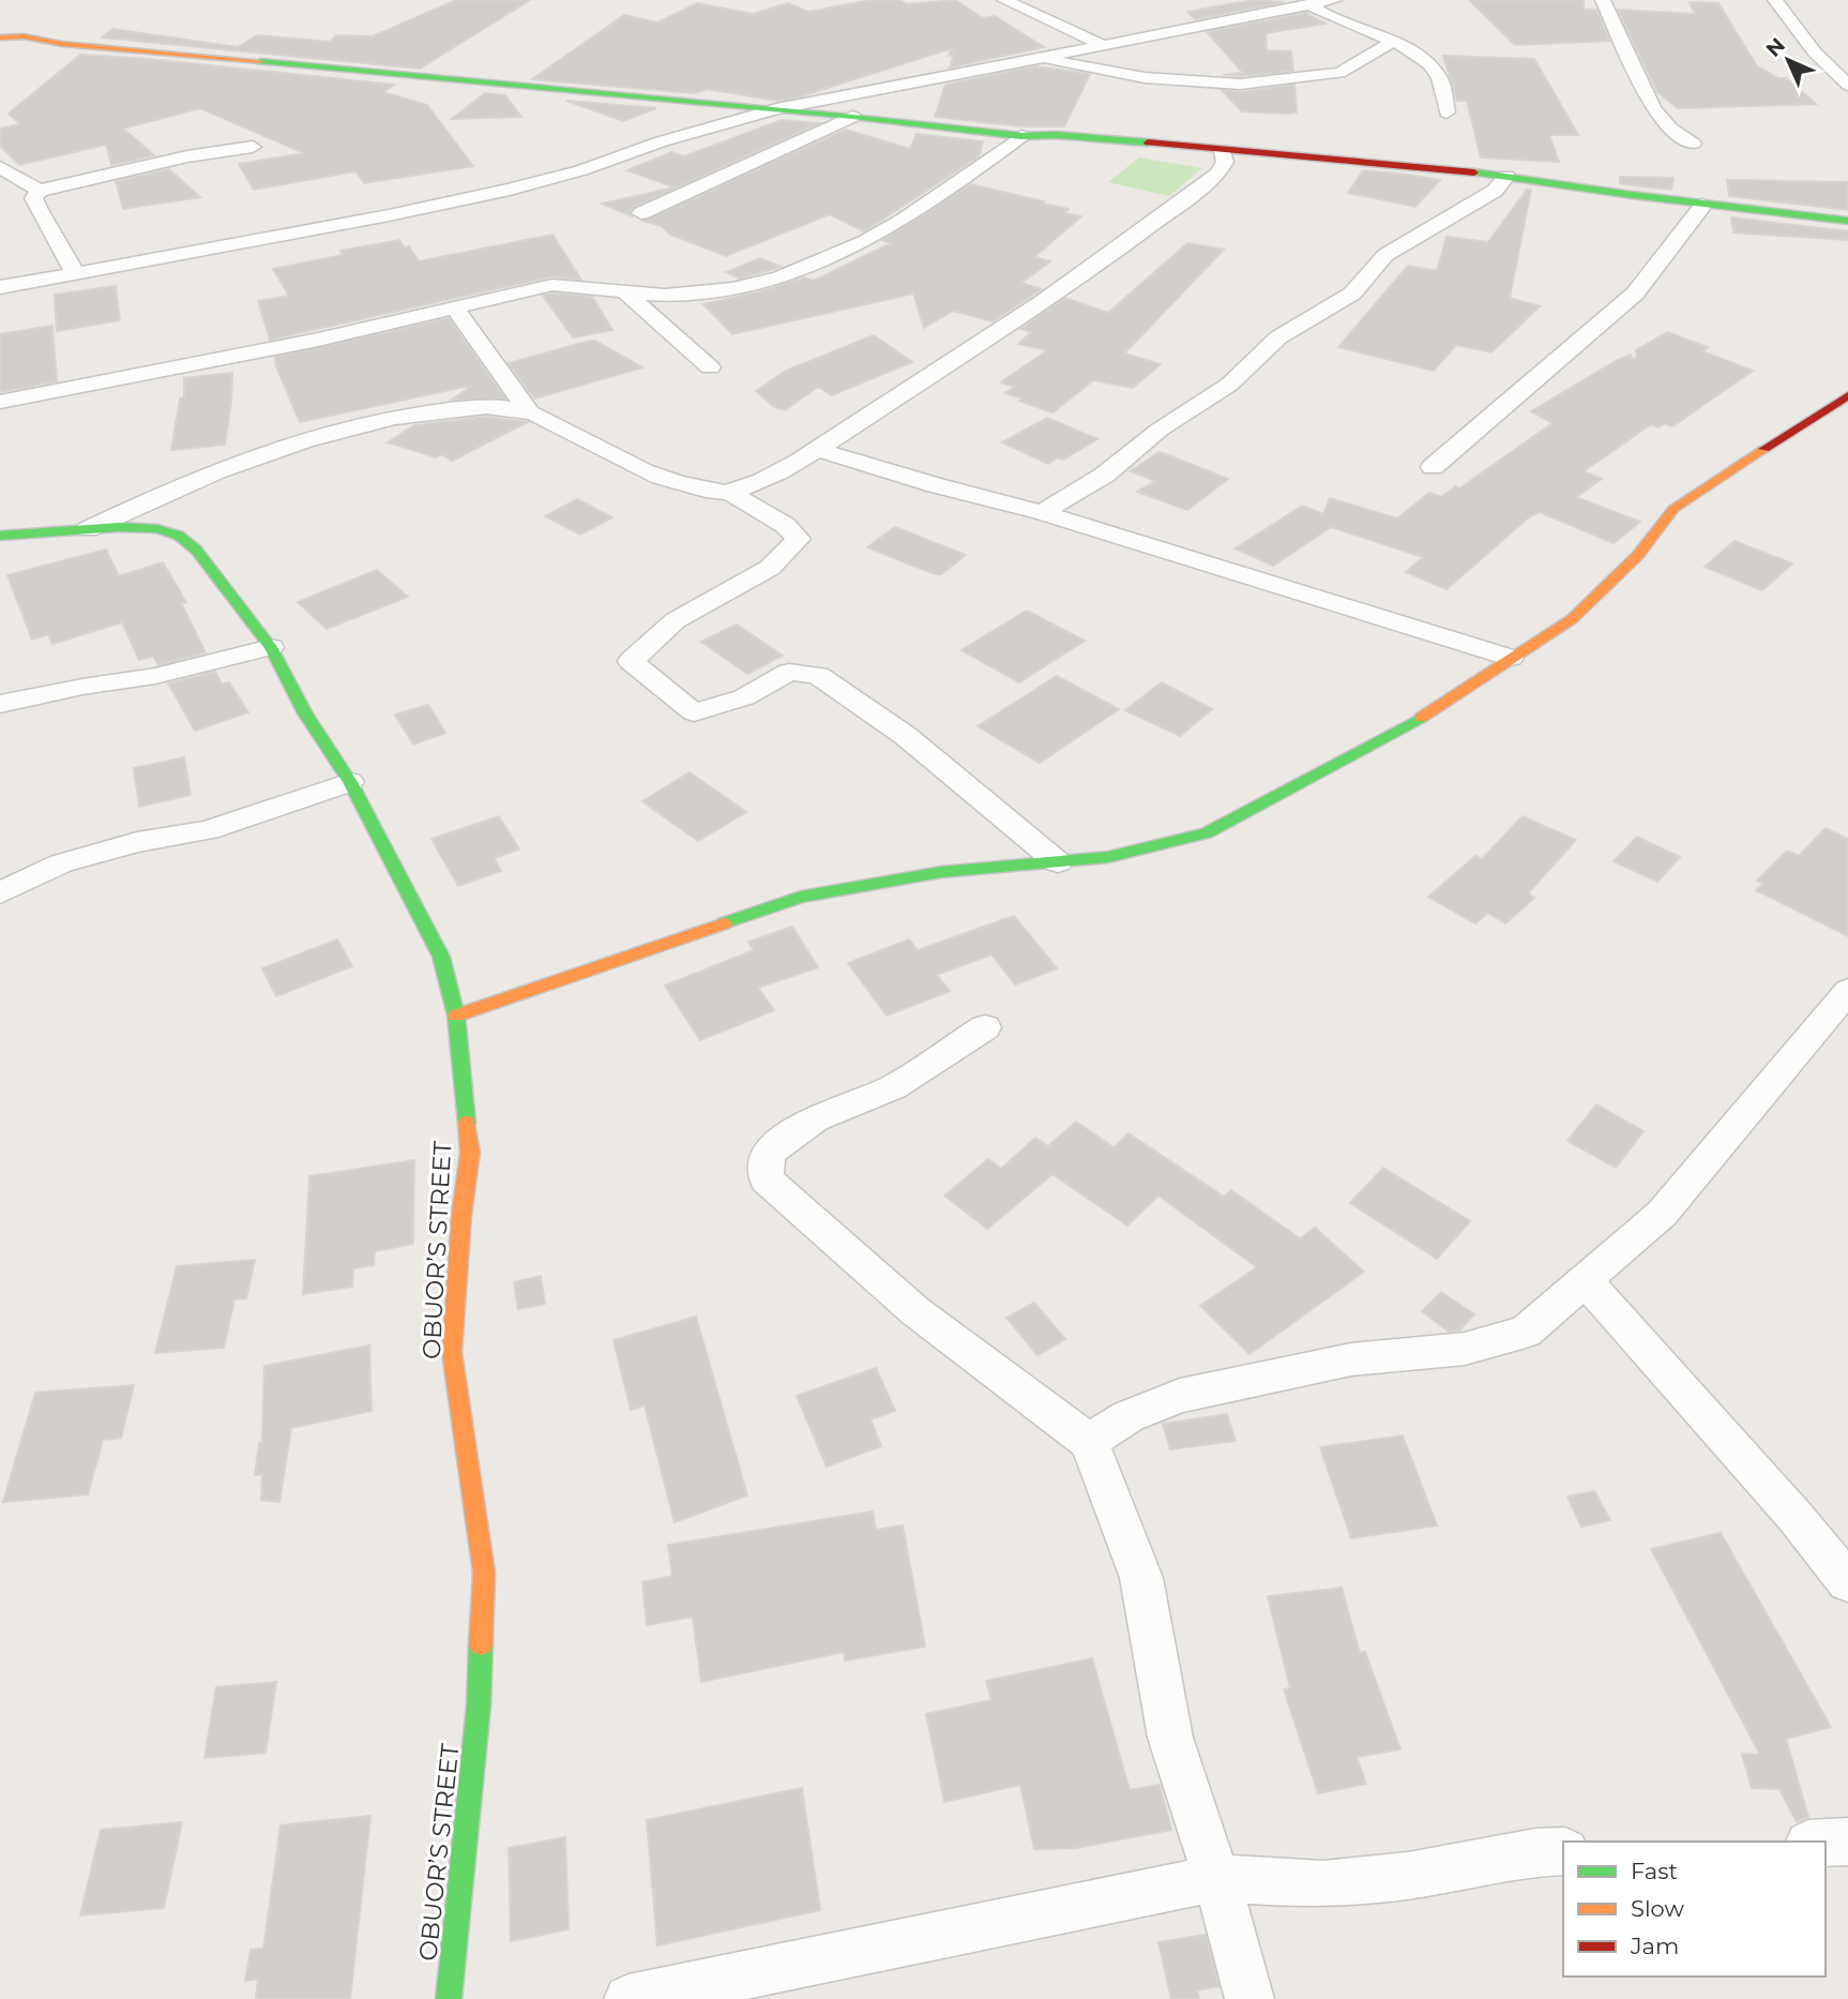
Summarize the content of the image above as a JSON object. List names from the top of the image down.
{
  "streets": {
    "street": ["OBUOR’S STREET"]
  },
  "legend": ["Fast", "Slow", "Jam"],
  "north": "top left"
}
